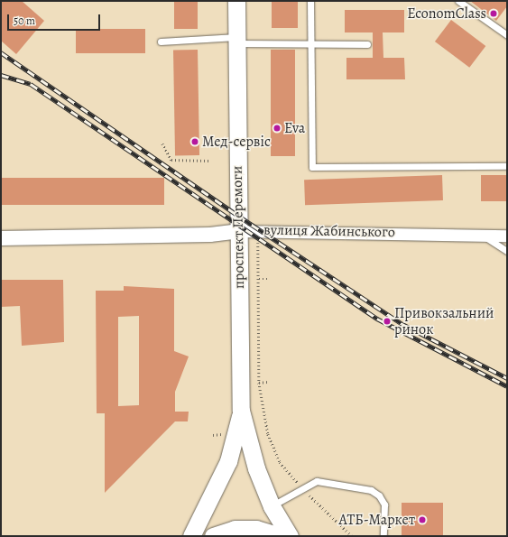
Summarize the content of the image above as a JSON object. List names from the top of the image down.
{
  "streets": {
    "main road": ["проспект Перемоги"],
    "street": ["вулиця Жабинського"]
  },
  "crossings": [
    ["проспект Перемоги", "вулиця Жабинського"]
  ],
  "places": [
    "EconomClass",
    "Eva",
    "Мед-сервіс",
    "Привокзальний ринок",
    "АТБ-Маркет"
  ],
  "scale_bar": "50 m"
}
